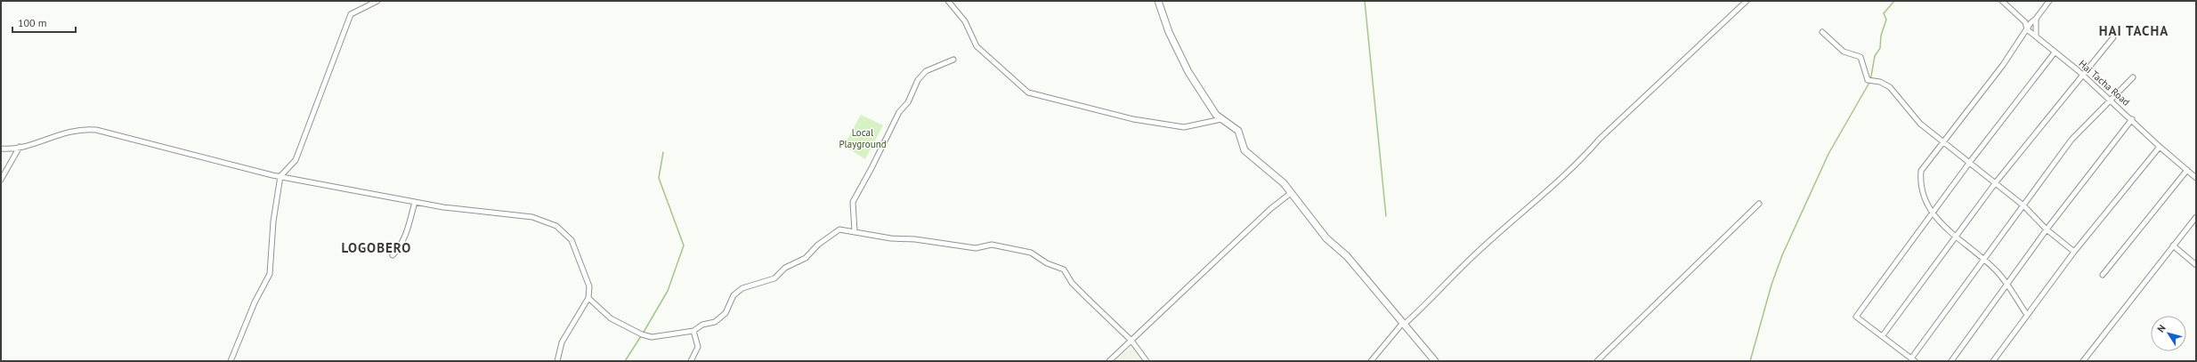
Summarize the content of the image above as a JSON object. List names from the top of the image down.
{
  "streets": {
    "street": ["Hai Tacha Road"]
  },
  "districts": ["HAI TACHA", "LOGOBERO"],
  "parks": ["Local Playground"],
  "scale_bar": "100 m",
  "north": "top left"
}
